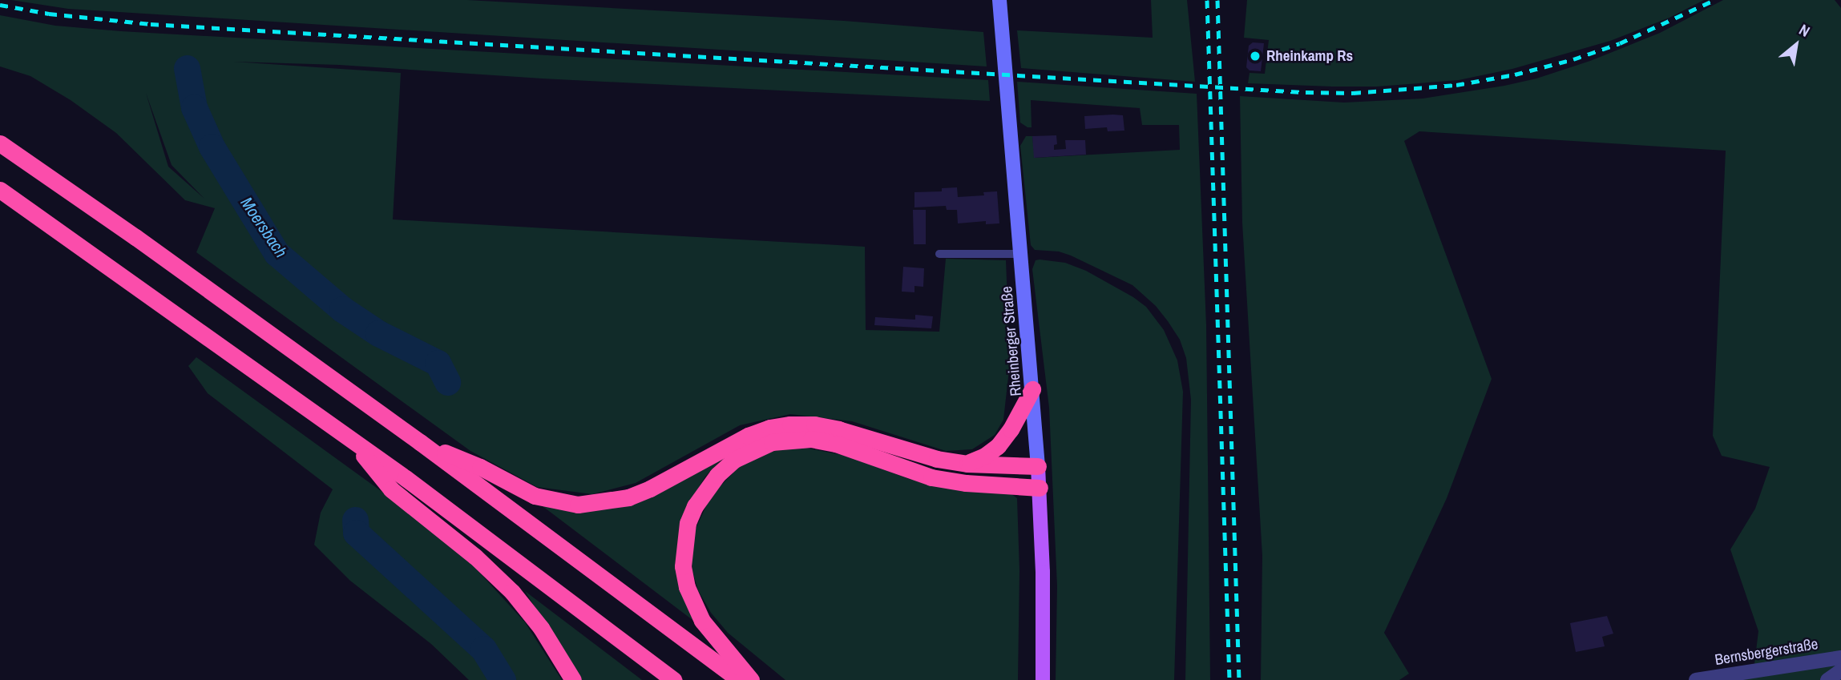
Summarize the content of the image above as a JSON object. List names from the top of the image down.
{
  "streets": {
    "main road": ["Rheinberger Straße"],
    "street": ["Bernsbergerstraße"]
  },
  "water": ["Moersbach"],
  "places": ["Rheinkamp Rs"],
  "north": "top right"
}
